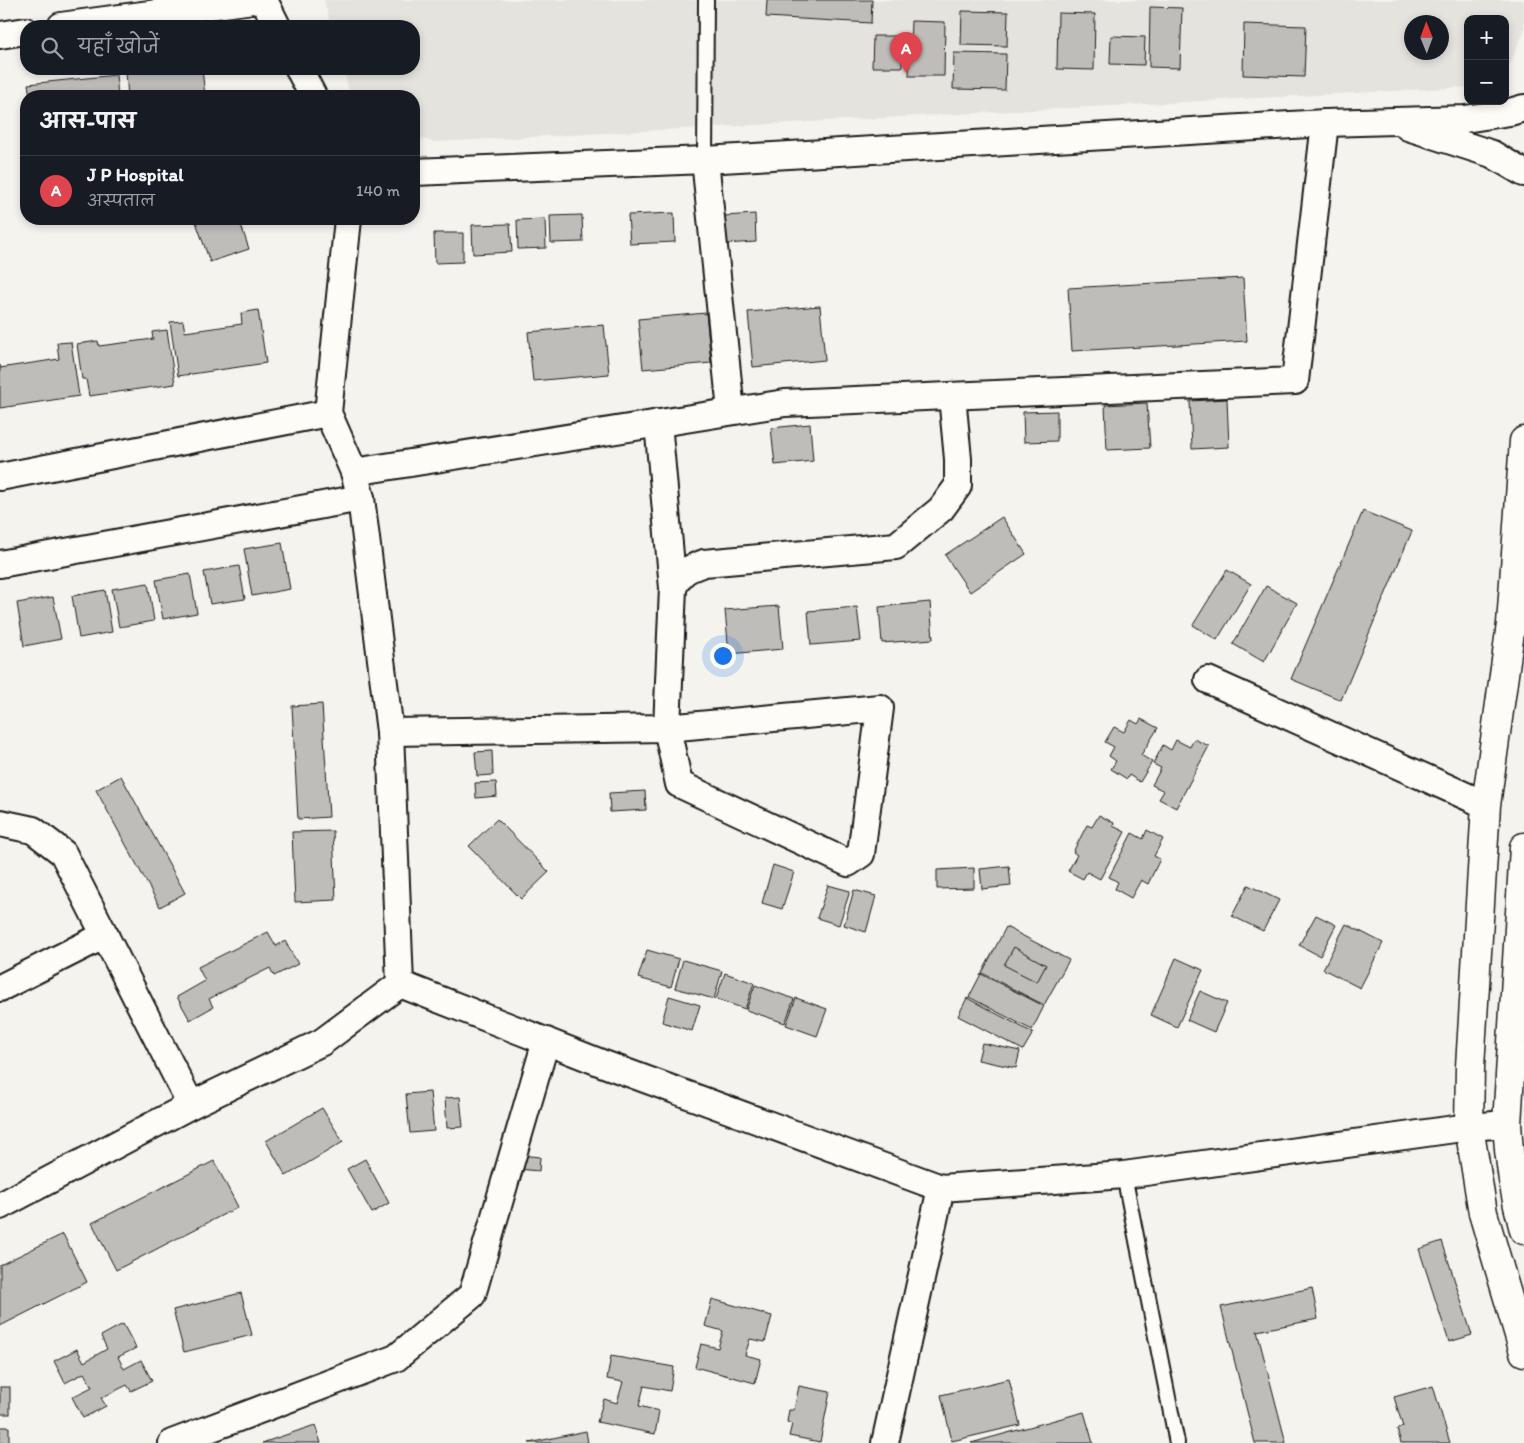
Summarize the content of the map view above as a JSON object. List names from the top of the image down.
{
  "north": "top",
  "page": {
    "map_buttons": ["+", "−"],
    "search": "यहाँ खोजें",
    "pins": "A",
    "heading": "आस-पास",
    "list": [
      {
        "mark": "A",
        "name": "J P Hospital",
        "note": "अस्पताल",
        "value": "140 m"
      }
    ]
  }
}
